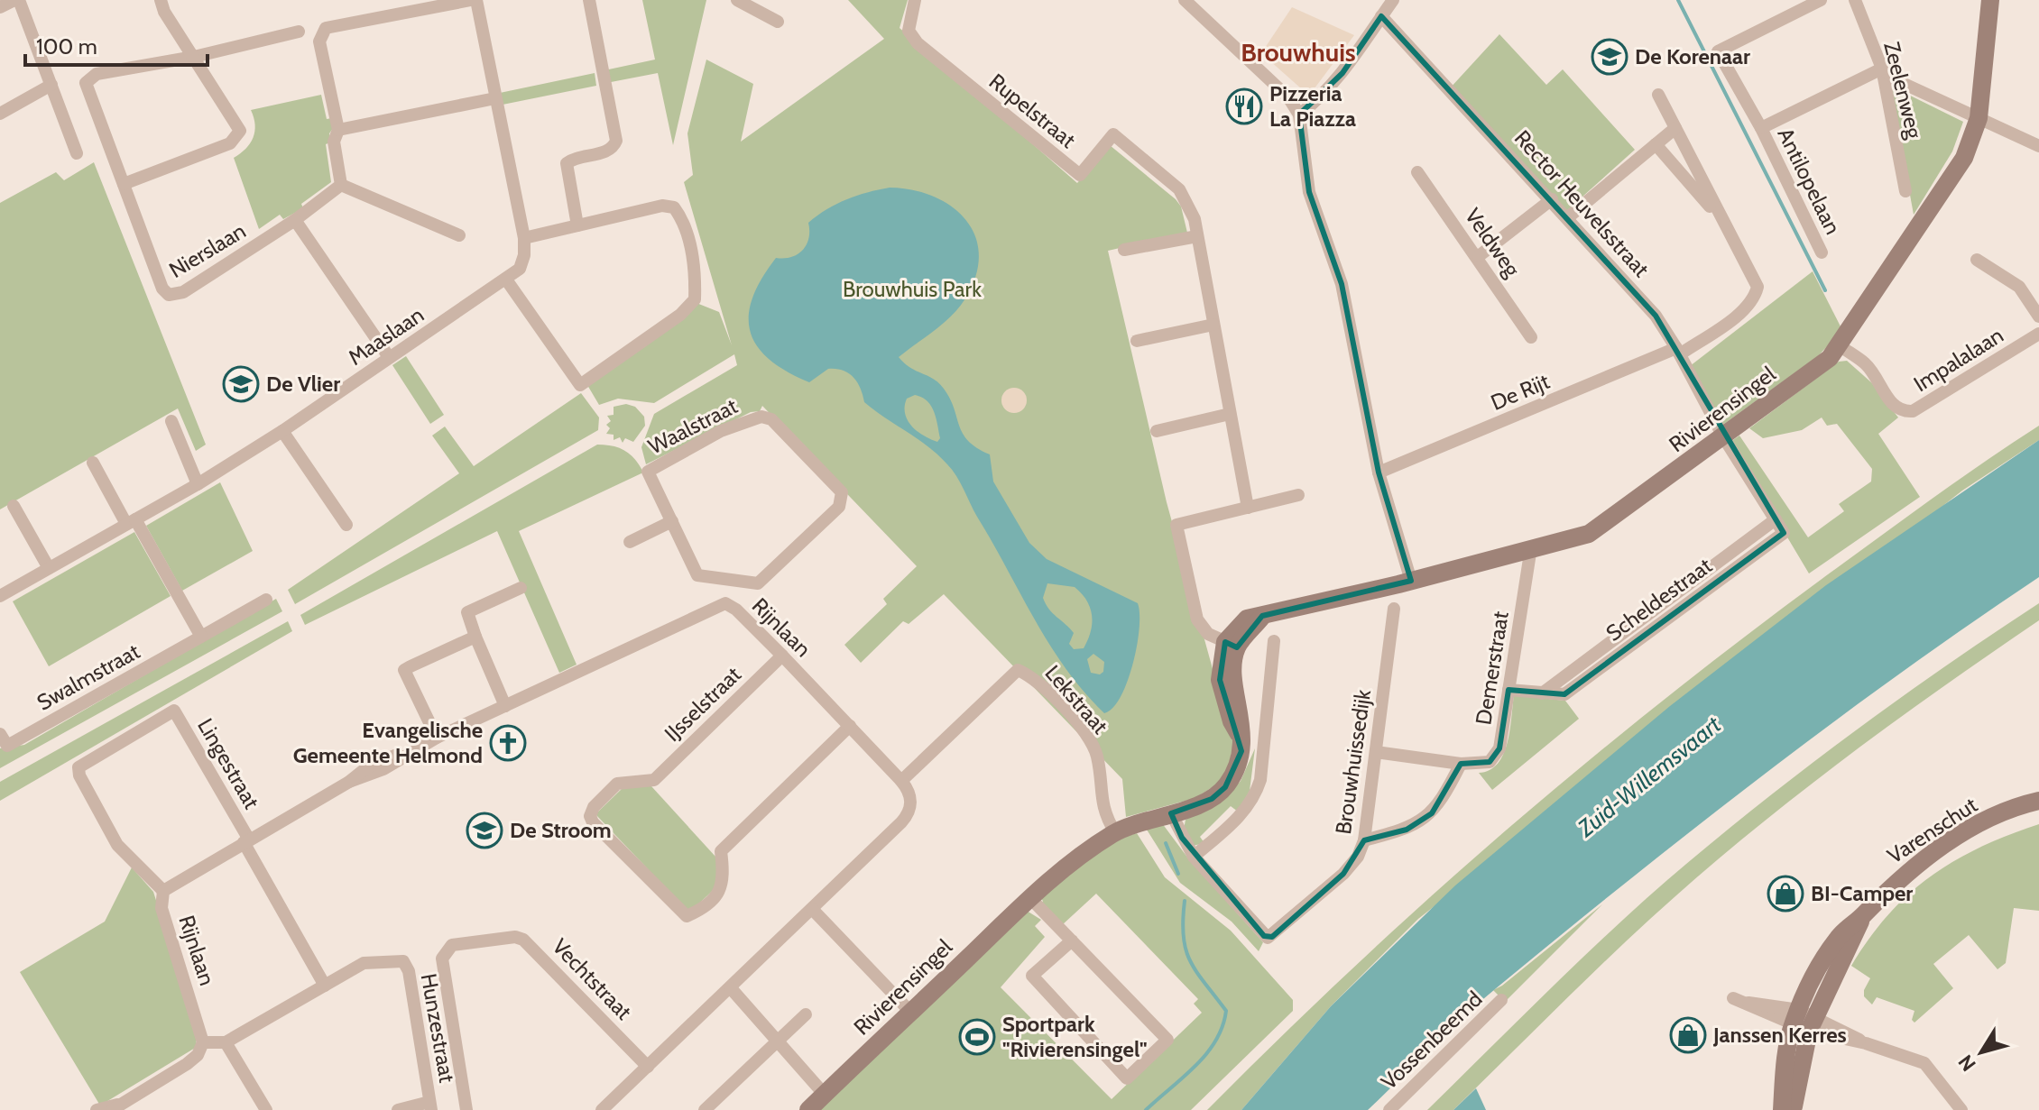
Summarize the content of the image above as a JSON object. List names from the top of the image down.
{
  "streets": {
    "street": [
      "Zeelenweg",
      "Rupelstraat",
      "Antilopelaan",
      "Rector Heuvelsstraat",
      "Veldweg",
      "Nierslaan",
      "Maaslaan",
      "Impalalaan",
      "De Rijt",
      "Rivierensingel",
      "Waalstraat",
      "Scheldestraat",
      "Rijnlaan",
      "Demerstraat",
      "Swalmstraat",
      "Lekstraat",
      "IJsselstraat",
      "Brouwhuissedijk",
      "Lingestraat",
      "Varenschut",
      "Vechtstraat",
      "Hunzestraat",
      "Vossenbeemd"
    ]
  },
  "crossings": [
    ["Zeelenweg", "Antilopelaan"],
    ["Rector Heuvelsstraat", "De Rijt"],
    ["Rector Heuvelsstraat", "Rivierensingel"],
    ["Rector Heuvelsstraat", "Scheldestraat"],
    ["Impalalaan", "Rivierensingel"],
    ["Rivierensingel", "Scheldestraat"],
    ["Rivierensingel", "Demerstraat"],
    ["Rivierensingel", "Lekstraat"],
    ["Rivierensingel", "Brouwhuissedijk"],
    ["Scheldestraat", "Demerstraat"],
    ["Rijnlaan", "Lekstraat"],
    ["Rijnlaan", "IJsselstraat"],
    ["Rijnlaan", "Lingestraat"],
    ["Rijnlaan", "Hunzestraat"],
    ["Demerstraat", "Brouwhuissedijk"]
  ],
  "districts": ["Brouwhuis"],
  "water": ["Zuid-Willemsvaart"],
  "parks": ["Brouwhuis Park"],
  "places": {
    "school or university": ["De Korenaar", "De Vlier", "De Stroom"],
    "restaurant": ["Pizzeria La Piazza"],
    "church": ["Evangelische Gemeente Helmond"],
    "shop": ["BI-Camper", "Janssen Kerres"],
    "sports": ["Sportpark \"Rivierensingel\""]
  },
  "scale_bar": "100 m",
  "north": "bottom left"
}
